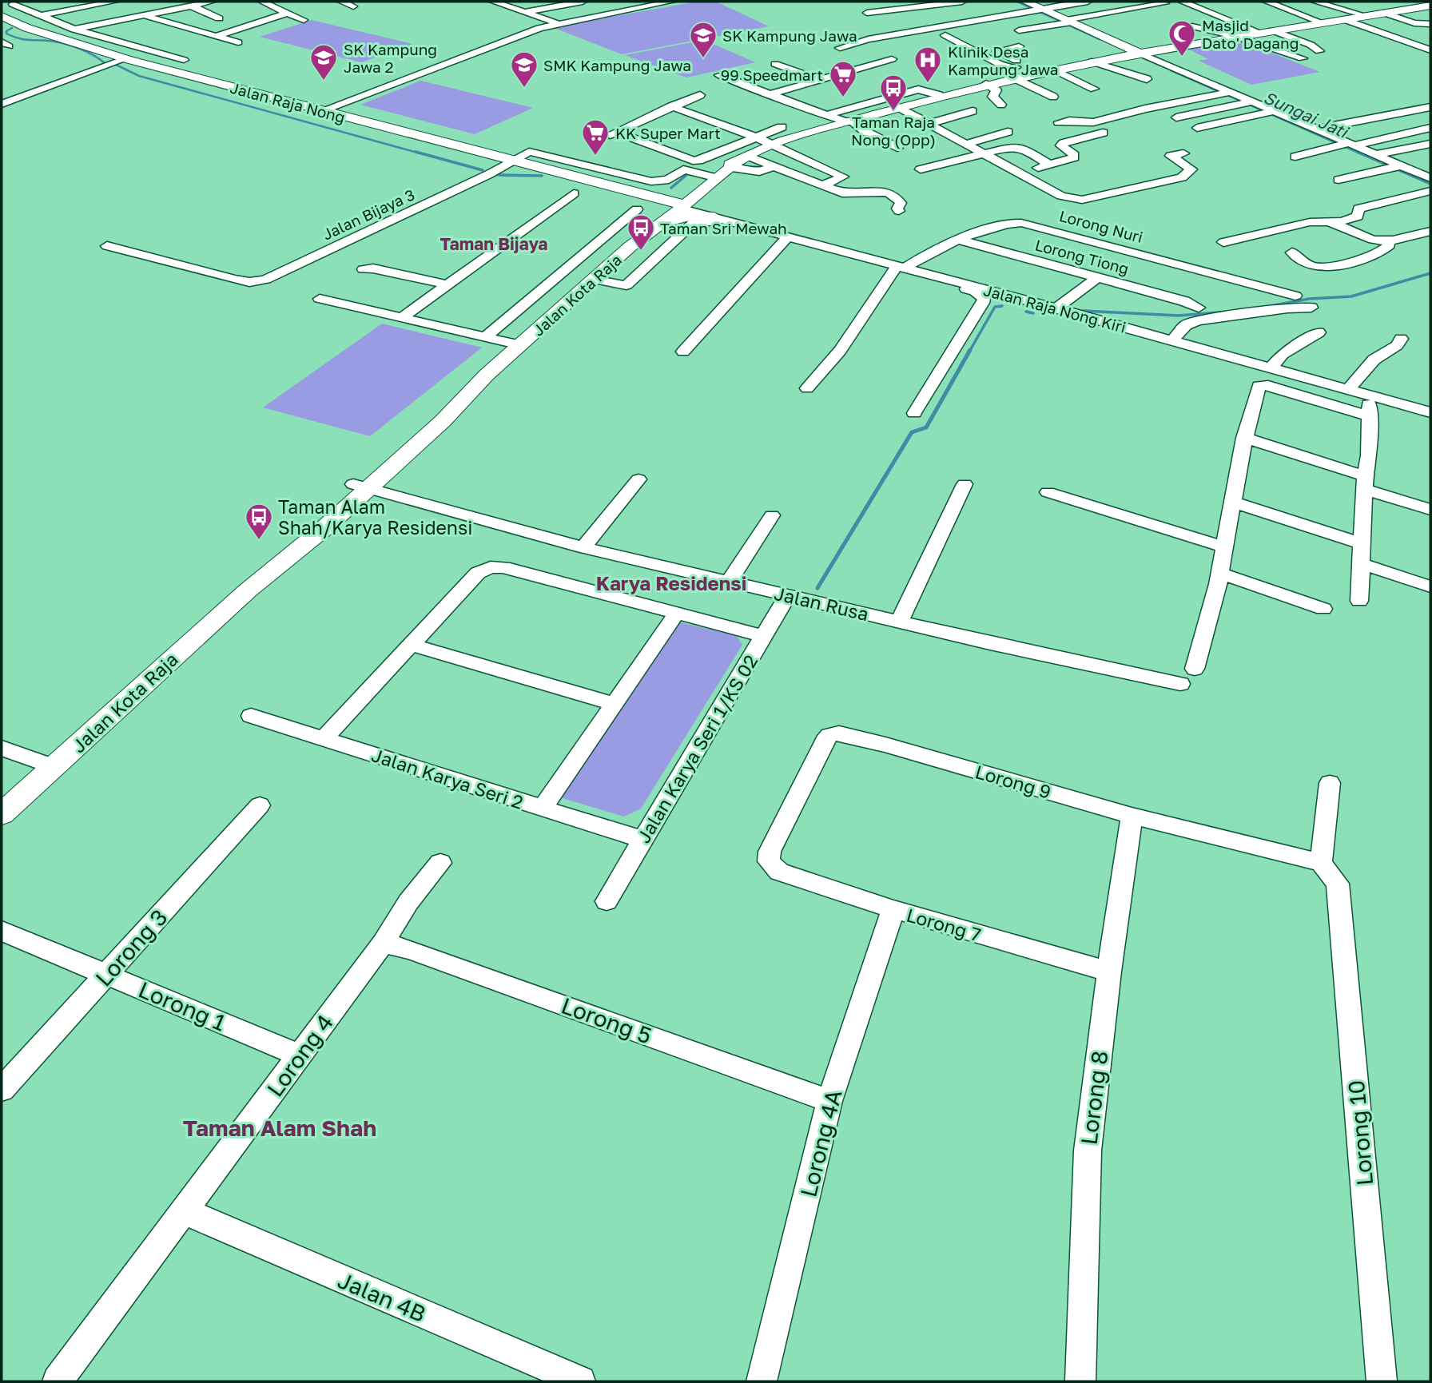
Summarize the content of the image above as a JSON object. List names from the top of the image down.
{
  "streets": {
    "main road": ["Jalan Raja Nong", "Jalan Kota Raja"],
    "street": [
      "Jalan Bijaya 3",
      "Lorong Nuri",
      "Lorong Tiong",
      "Jalan Raja Nong Kiri",
      "Jalan Rusa",
      "Jalan Karya Seri 1/KS 02",
      "Jalan Karya Seri 2",
      "Lorong 9",
      "Lorong 7",
      "Lorong 3",
      "Lorong 1",
      "Lorong 5",
      "Lorong 4",
      "Lorong 8",
      "Lorong 10",
      "Lorong 4A",
      "Jalan 4B"
    ]
  },
  "crossings": [
    ["Jalan Raja Nong", "Jalan Bijaya 3"],
    ["Jalan Raja Nong", "Jalan Kota Raja"],
    ["Jalan Raja Nong", "Jalan Raja Nong Kiri"],
    ["Jalan Bijaya 3", "Jalan Kota Raja"],
    ["Lorong Nuri", "Lorong Tiong"],
    ["Lorong Nuri", "Jalan Raja Nong Kiri"],
    ["Jalan Kota Raja", "Jalan Raja Nong Kiri"],
    ["Jalan Kota Raja", "Jalan Rusa"],
    ["Jalan Rusa", "Jalan Karya Seri 1/KS 02"],
    ["Jalan Karya Seri 1/KS 02", "Jalan Karya Seri 2"],
    ["Lorong 9", "Lorong 7"],
    ["Lorong 9", "Lorong 8"],
    ["Lorong 9", "Lorong 10"],
    ["Lorong 7", "Lorong 8"],
    ["Lorong 7", "Lorong 4A"],
    ["Lorong 3", "Lorong 1"],
    ["Lorong 1", "Lorong 4"],
    ["Lorong 5", "Lorong 4"],
    ["Lorong 5", "Lorong 4A"],
    ["Lorong 4", "Jalan 4B"]
  ],
  "districts": ["Taman Bijaya", "Karya Residensi", "Taman Alam Shah"],
  "water": ["Sungai Jati"],
  "places": {
    "mosque": ["Masjid Dato' Dagang"],
    "school or university": ["SK Kampung Jawa", "SK Kampung Jawa 2", "SMK Kampung Jawa"],
    "hospital": ["Klinik Desa Kampung Jawa"],
    "supermarket": ["99 Speedmart", "KK Super Mart"],
    "bus stop": ["Taman Raja Nong (Opp)", "Taman Sri Mewah", "Taman Alam Shah/Karya Residensi"]
  }
}
